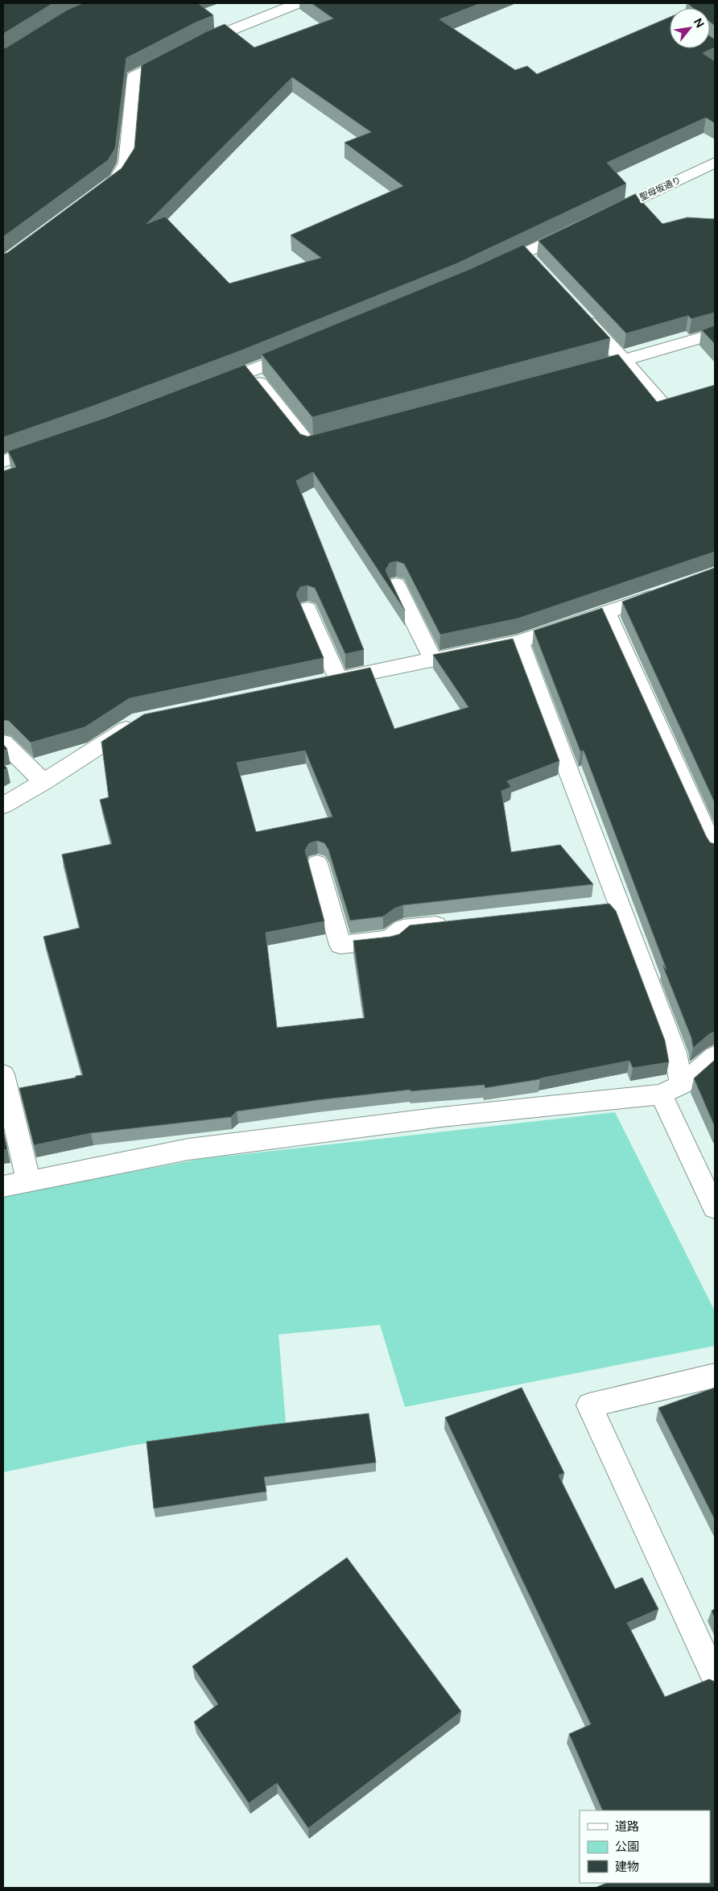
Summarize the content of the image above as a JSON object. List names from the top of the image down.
{
  "streets": {
    "street": ["聖母坂通り"]
  },
  "legend": ["道路", "公園", "建物"],
  "north": "top right"
}
